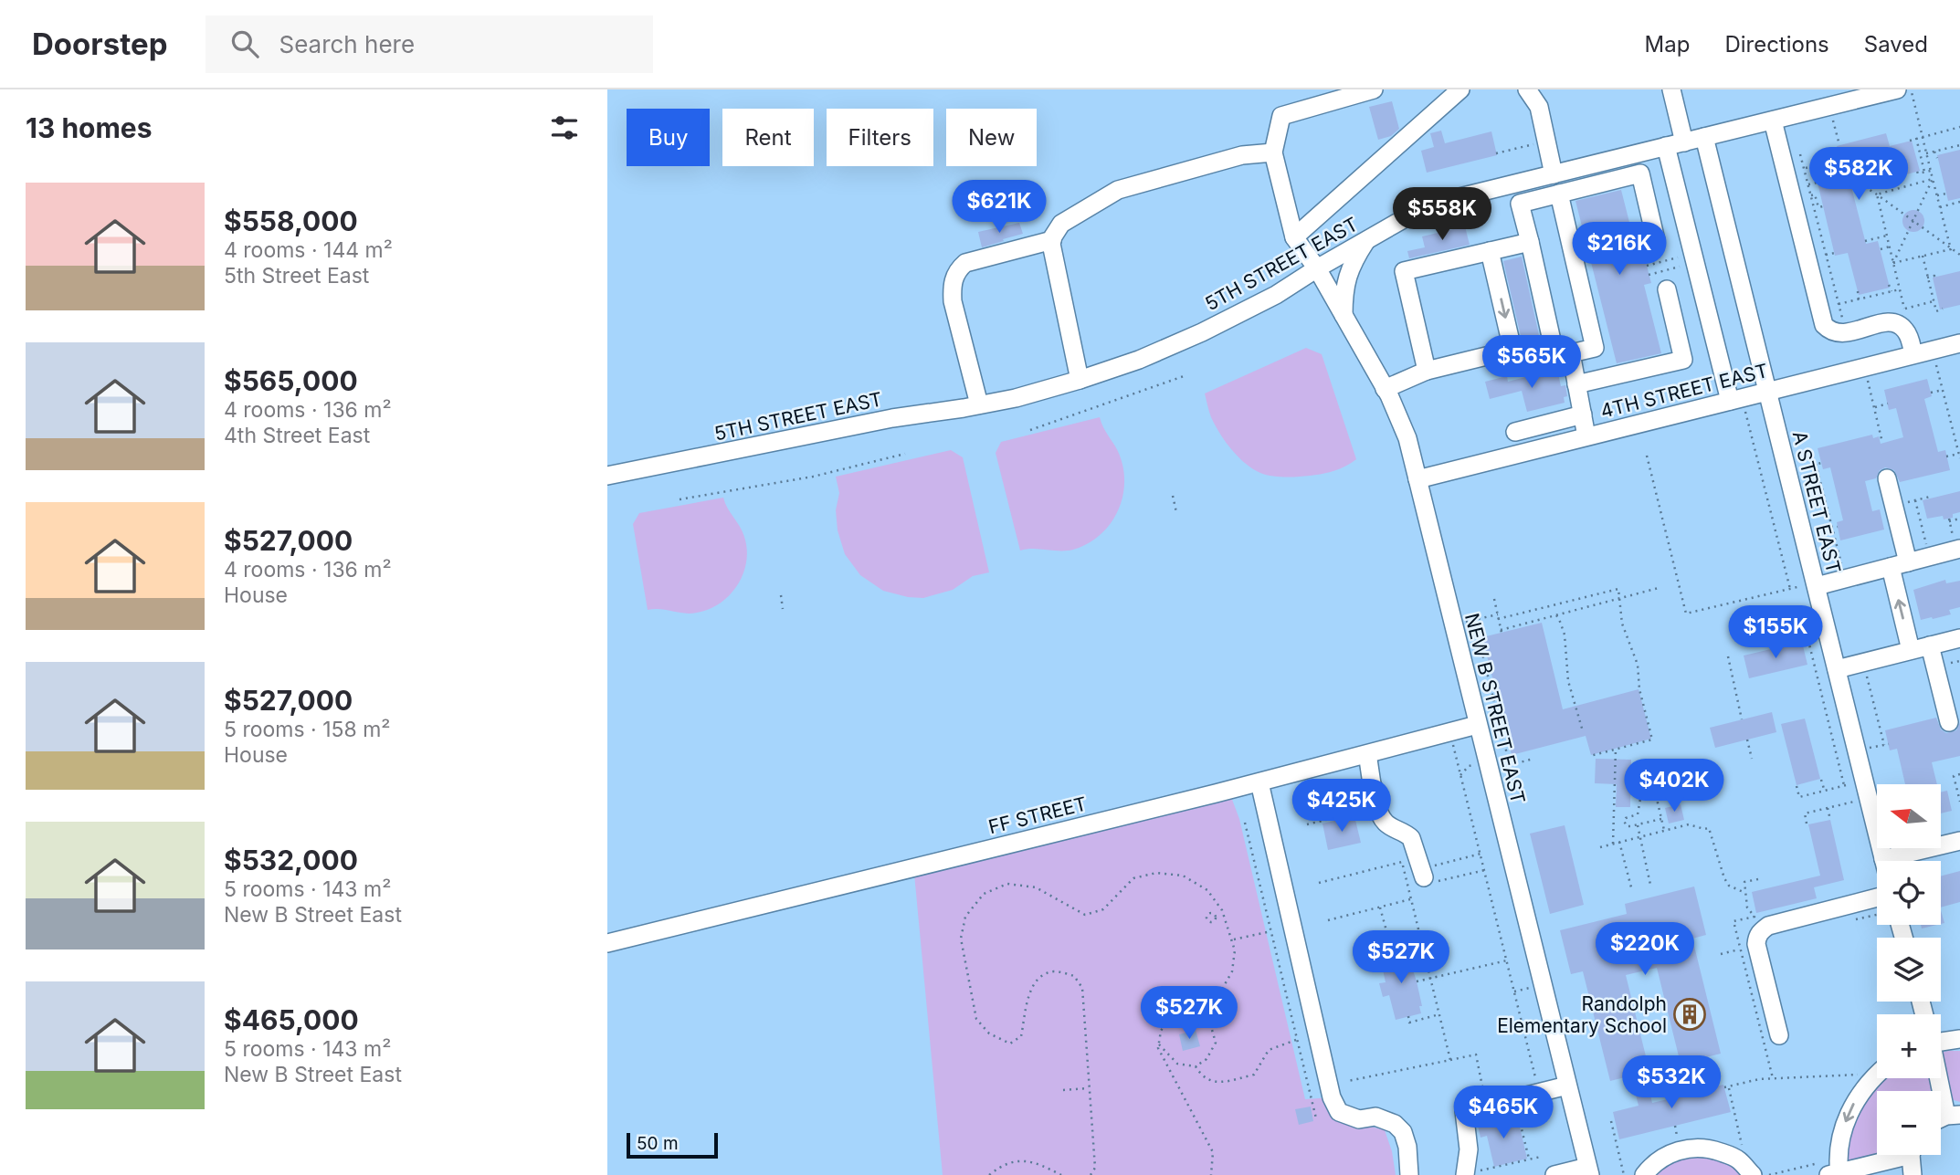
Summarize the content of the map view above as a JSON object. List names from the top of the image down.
{
  "streets": {
    "street": [
      "5TH STREET EAST",
      "4TH STREET EAST",
      "A STREET EAST",
      "NEW B STREET EAST",
      "FF STREET"
    ]
  },
  "crossings": [
    ["5TH STREET EAST", "A STREET EAST"],
    ["5TH STREET EAST", "NEW B STREET EAST"],
    ["4TH STREET EAST", "A STREET EAST"],
    ["4TH STREET EAST", "NEW B STREET EAST"],
    ["NEW B STREET EAST", "FF STREET"]
  ],
  "places": {
    "building": ["Randolph Elementary School"]
  },
  "scale_bar": "50 m",
  "north": "left",
  "page": {
    "header": "Doorstep",
    "search": "Search here",
    "nav": ["Map", "Directions", "Saved"],
    "heading": "13 homes",
    "chip": [
      "Buy",
      "Rent",
      "Filters",
      "New"
    ],
    "price": [
      "$582K",
      "$621K",
      "$558K",
      "$216K",
      "$565K",
      "$155K",
      "$402K",
      "$425K",
      "$220K",
      "$527K",
      "$527K",
      "$532K",
      "$465K"
    ],
    "list": [
      {
        "name": "$558,000",
        "note": "4 rooms · 144 m² · 5th Street East"
      },
      {
        "name": "$565,000",
        "note": "4 rooms · 136 m² · 4th Street East"
      },
      {
        "name": "$527,000",
        "note": "4 rooms · 136 m² · House"
      },
      {
        "name": "$527,000",
        "note": "5 rooms · 158 m² · House"
      },
      {
        "name": "$532,000",
        "note": "5 rooms · 143 m² · New B Street East"
      },
      {
        "name": "$465,000",
        "note": "5 rooms · 143 m² · New B Street East"
      }
    ],
    "map_buttons": ["+", "−"],
    "scale": "50 m"
  }
}
